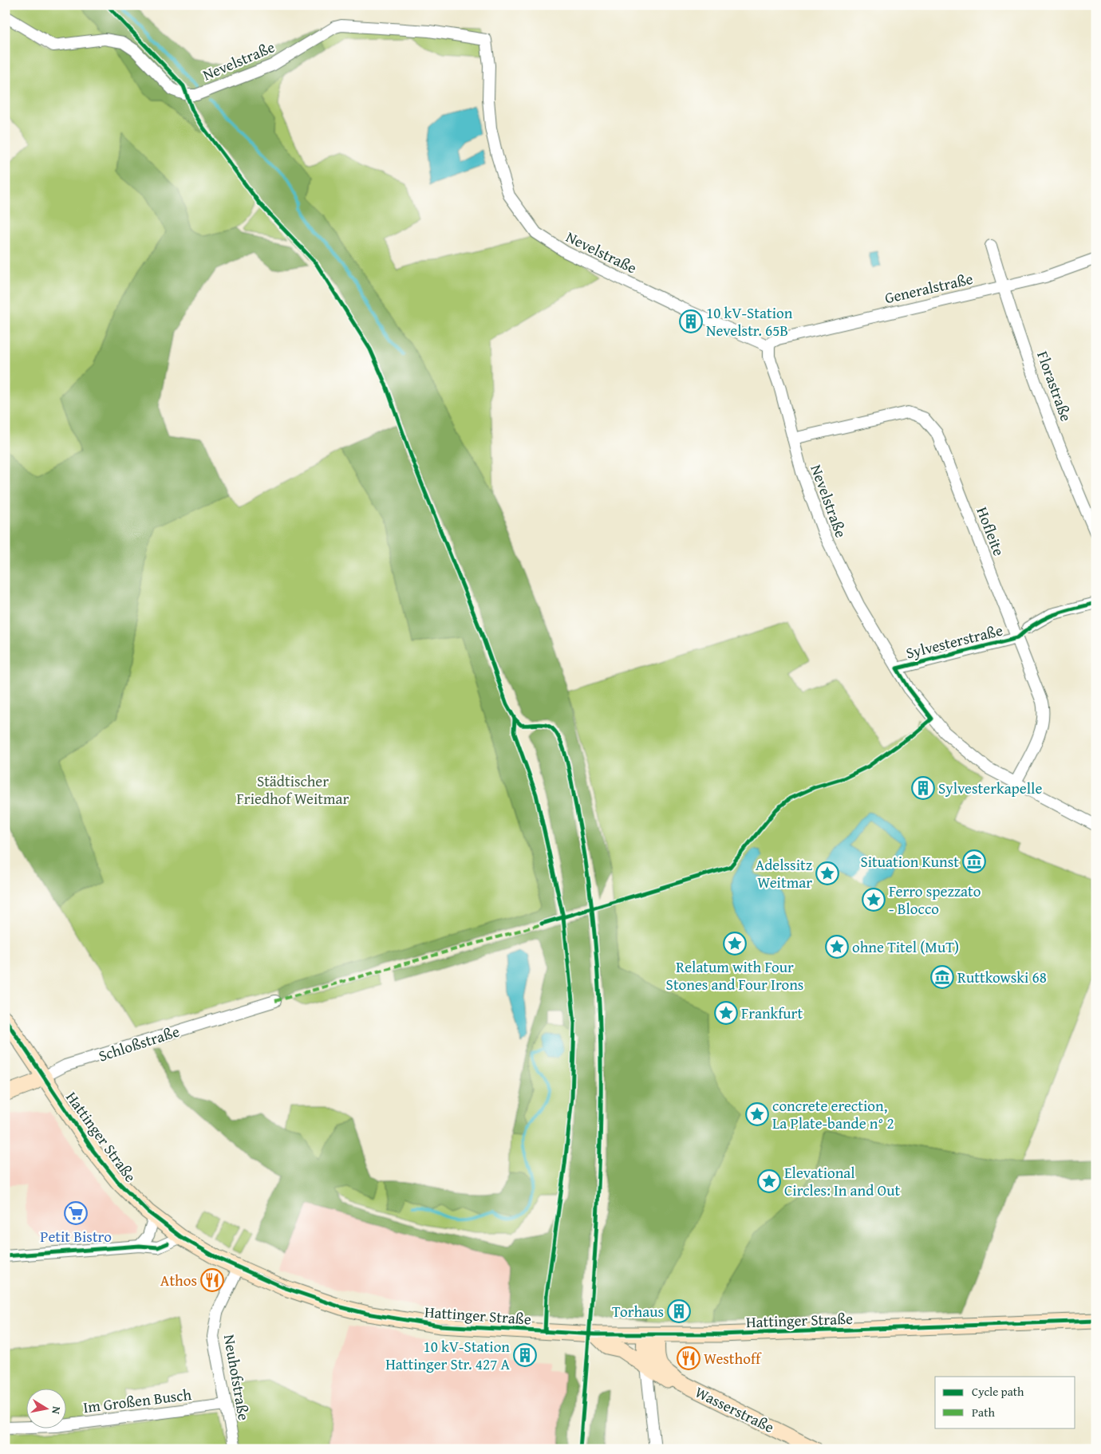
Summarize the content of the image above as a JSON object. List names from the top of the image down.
{
  "streets": {
    "main road": ["Schloßstraße", "Hattinger Straße", "Wasserstraße"],
    "street": [
      "Nevelstraße",
      "Generalstraße",
      "Florastraße",
      "Hofleite",
      "Sylvesterstraße",
      "Neuhofstraße",
      "Im Großen Busch"
    ]
  },
  "crossings": [
    ["Nevelstraße", "Generalstraße"],
    ["Nevelstraße", "Hofleite"],
    ["Nevelstraße", "Sylvesterstraße"],
    ["Generalstraße", "Florastraße"],
    ["Hofleite", "Sylvesterstraße"],
    ["Schloßstraße", "Hattinger Straße"],
    ["Hattinger Straße", "Neuhofstraße"],
    ["Hattinger Straße", "Wasserstraße"],
    ["Neuhofstraße", "Im Großen Busch"]
  ],
  "parks": ["Städtischer Friedhof Weitmar"],
  "places": {
    "building": [
      "10 kV-Station Nevelstr. 65B",
      "Sylvesterkapelle",
      "Torhaus",
      "10 kV-Station Hattinger Str. 427 A"
    ],
    "museum": ["Situation Kunst", "Ruttkowski 68"],
    "place": [
      "Adelssitz Weitmar",
      "Ferro spezzato - Blocco",
      "Relatum with Four Stones and Four Irons",
      "ohne Titel (MuT)",
      "Frankfurt",
      "concrete erection, La Plate-bande n° 2",
      "Elevational Circles: In and Out"
    ],
    "supermarket": ["Petit Bistro"],
    "restaurant": ["Athos", "Westhoff"]
  },
  "legend": ["Cycle path", "Path"],
  "north": "right"
}
